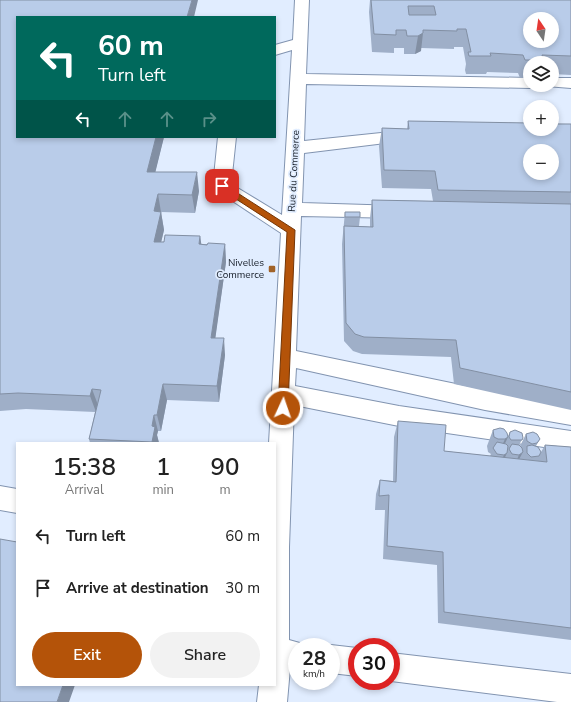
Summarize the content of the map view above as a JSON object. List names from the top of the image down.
{
  "streets": {
    "street": ["Rue du Commerce"]
  },
  "places": {
    "transit": ["Nivelles Commerce"]
  },
  "north": "top",
  "page": {
    "map_buttons": ["+", "−"],
    "turn": ["60 m", "Turn left"],
    "eta": [
      "15:38",
      "Arrival",
      "1",
      "min",
      "90",
      "m"
    ],
    "list": [
      {
        "name": "Turn left",
        "value": "60 m"
      },
      {
        "name": "Arrive at destination",
        "value": "30 m"
      }
    ],
    "buttons": ["Exit", "Share"],
    "speed": "28 km/h",
    "limit": "30"
  }
}
